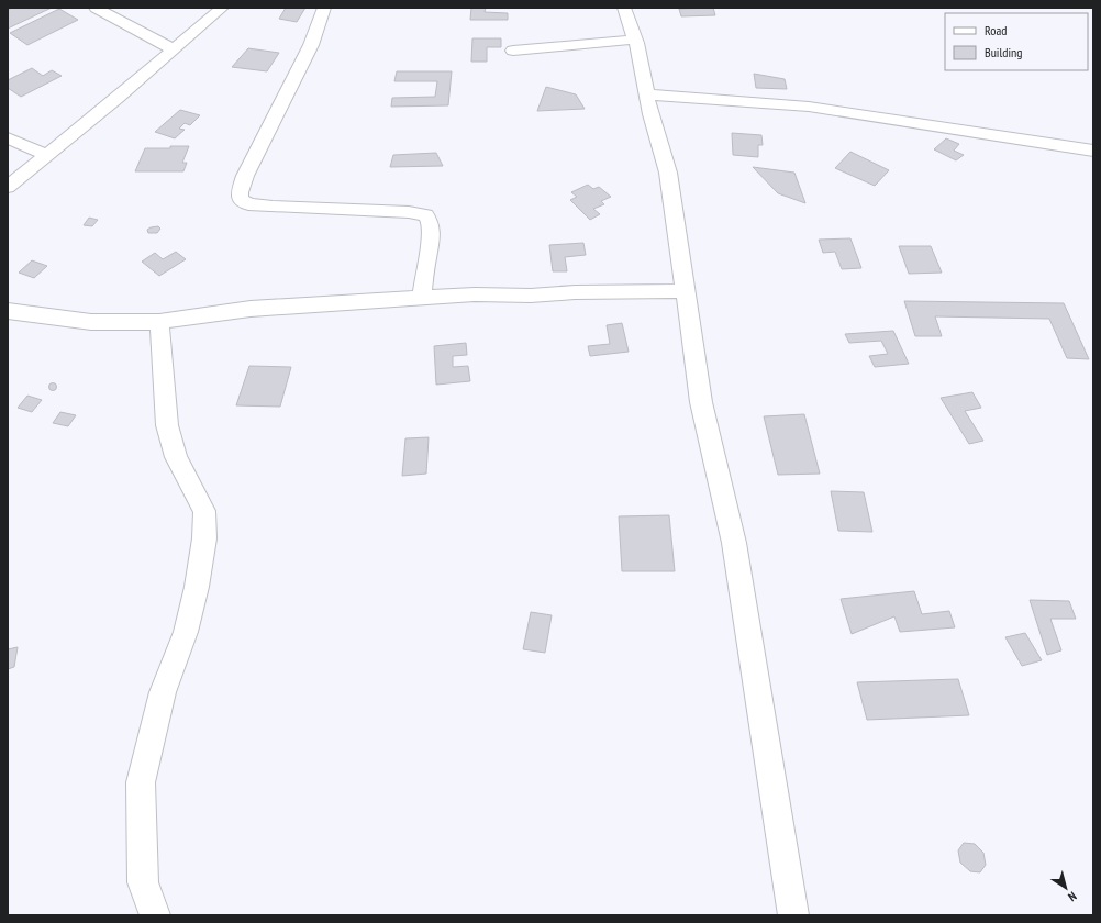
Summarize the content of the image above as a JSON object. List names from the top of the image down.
{
  "legend": ["Road", "Building"],
  "north": "bottom right"
}
